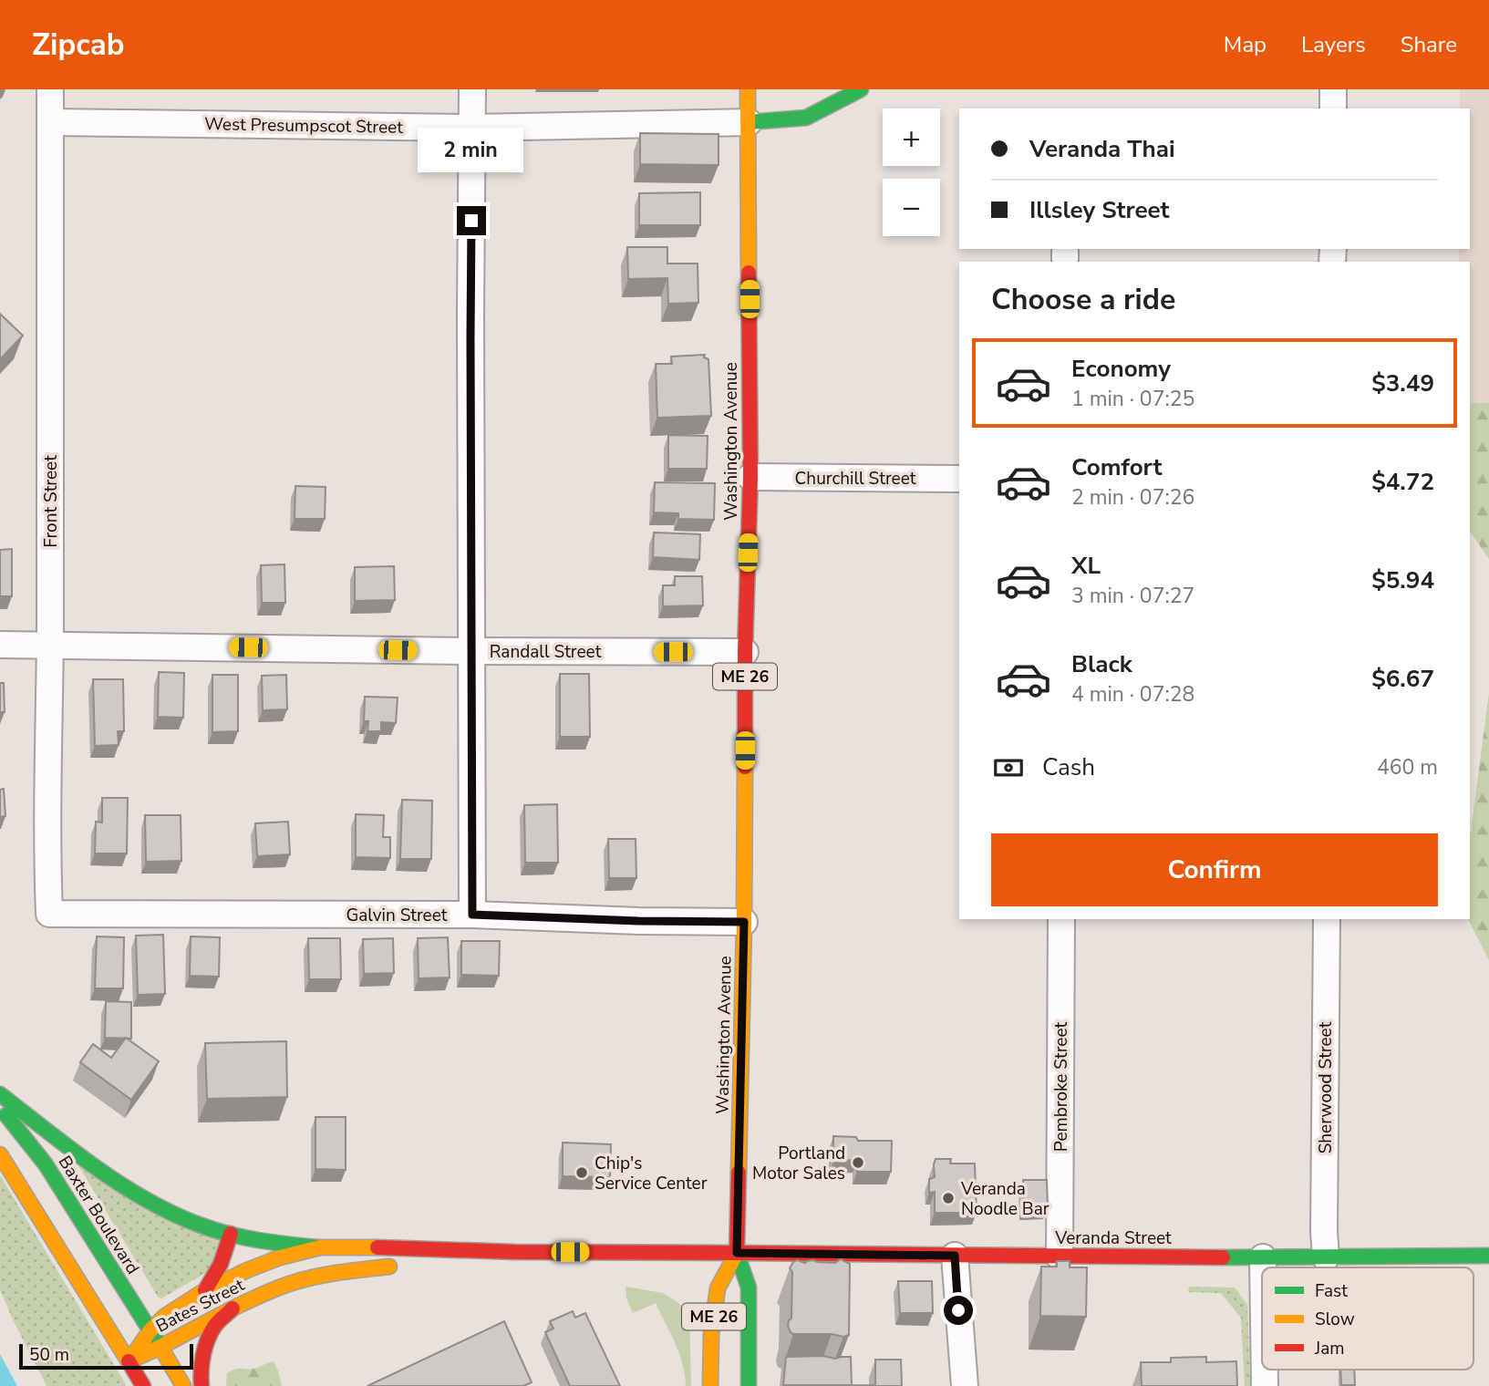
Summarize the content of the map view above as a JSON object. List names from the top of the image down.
{
  "streets": {
    "main road": [
      "Washington Avenue",
      "ME 26",
      "Baxter Boulevard",
      "Veranda Street",
      "Bates Street"
    ],
    "street": [
      "West Presumpscot Street",
      "Churchill Street",
      "Front Street",
      "Randall Street",
      "Galvin Street",
      "Pembroke Street",
      "Sherwood Street"
    ]
  },
  "crossings": [
    ["West Presumpscot Street", "Washington Avenue"],
    ["West Presumpscot Street", "Front Street"],
    ["Washington Avenue", "Churchill Street"],
    ["Washington Avenue", "Randall Street"],
    ["Washington Avenue", "ME 26"],
    ["Washington Avenue", "Galvin Street"],
    ["Washington Avenue", "Veranda Street"],
    ["Washington Avenue", "Bates Street"],
    ["Front Street", "Randall Street"],
    ["Front Street", "Galvin Street"],
    ["ME 26", "Veranda Street"],
    ["ME 26", "Bates Street"],
    ["Pembroke Street", "Veranda Street"],
    ["Sherwood Street", "Veranda Street"],
    ["Baxter Boulevard", "Bates Street"],
    ["Veranda Street", "Bates Street"]
  ],
  "places": ["Portland Motor Sales", "Chip's Service Center", "Veranda Noodle Bar"],
  "legend": ["Fast", "Slow", "Jam"],
  "scale_bar": "50 m",
  "page": {
    "header": "Zipcab",
    "nav": ["Map", "Layers", "Share"],
    "map_buttons": ["+", "−"],
    "banner": ["Veranda Thai", "Illsley Street"],
    "bubble": "2 min",
    "heading": "Choose a ride",
    "list": [
      {
        "name": "Economy",
        "note": "1 min · 07:25",
        "value": "$3.49"
      },
      {
        "name": "Comfort",
        "note": "2 min · 07:26",
        "value": "$4.72"
      },
      {
        "name": "XL",
        "note": "3 min · 07:27",
        "value": "$5.94"
      },
      {
        "name": "Black",
        "note": "4 min · 07:28",
        "value": "$6.67"
      }
    ],
    "pay": ["Cash", "460 m"],
    "buttons": "Confirm",
    "scale": "50 m"
  }
}
